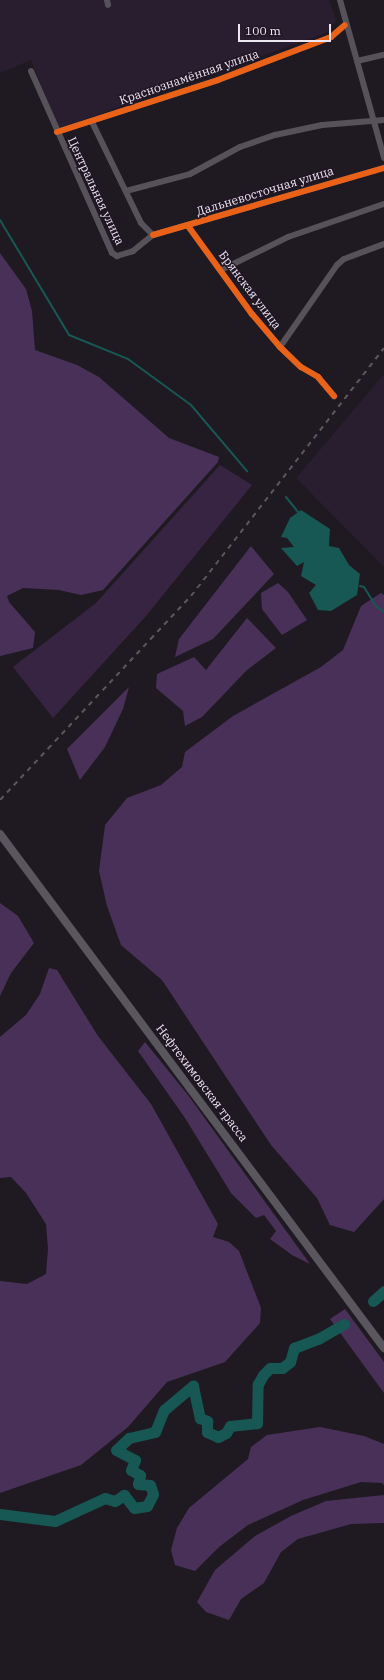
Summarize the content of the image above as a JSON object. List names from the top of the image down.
{
  "streets": {
    "main road": ["Нефтехимовская трасса"],
    "street": [
      "Краснознамённая улица",
      "Центральная улица",
      "Дальневосточная улица",
      "Брянская улица"
    ]
  },
  "crossings": [
    ["Краснознамённая улица", "Центральная улица"],
    ["Центральная улица", "Дальневосточная улица"],
    ["Дальневосточная улица", "Брянская улица"]
  ],
  "scale_bar": "100 m"
}
